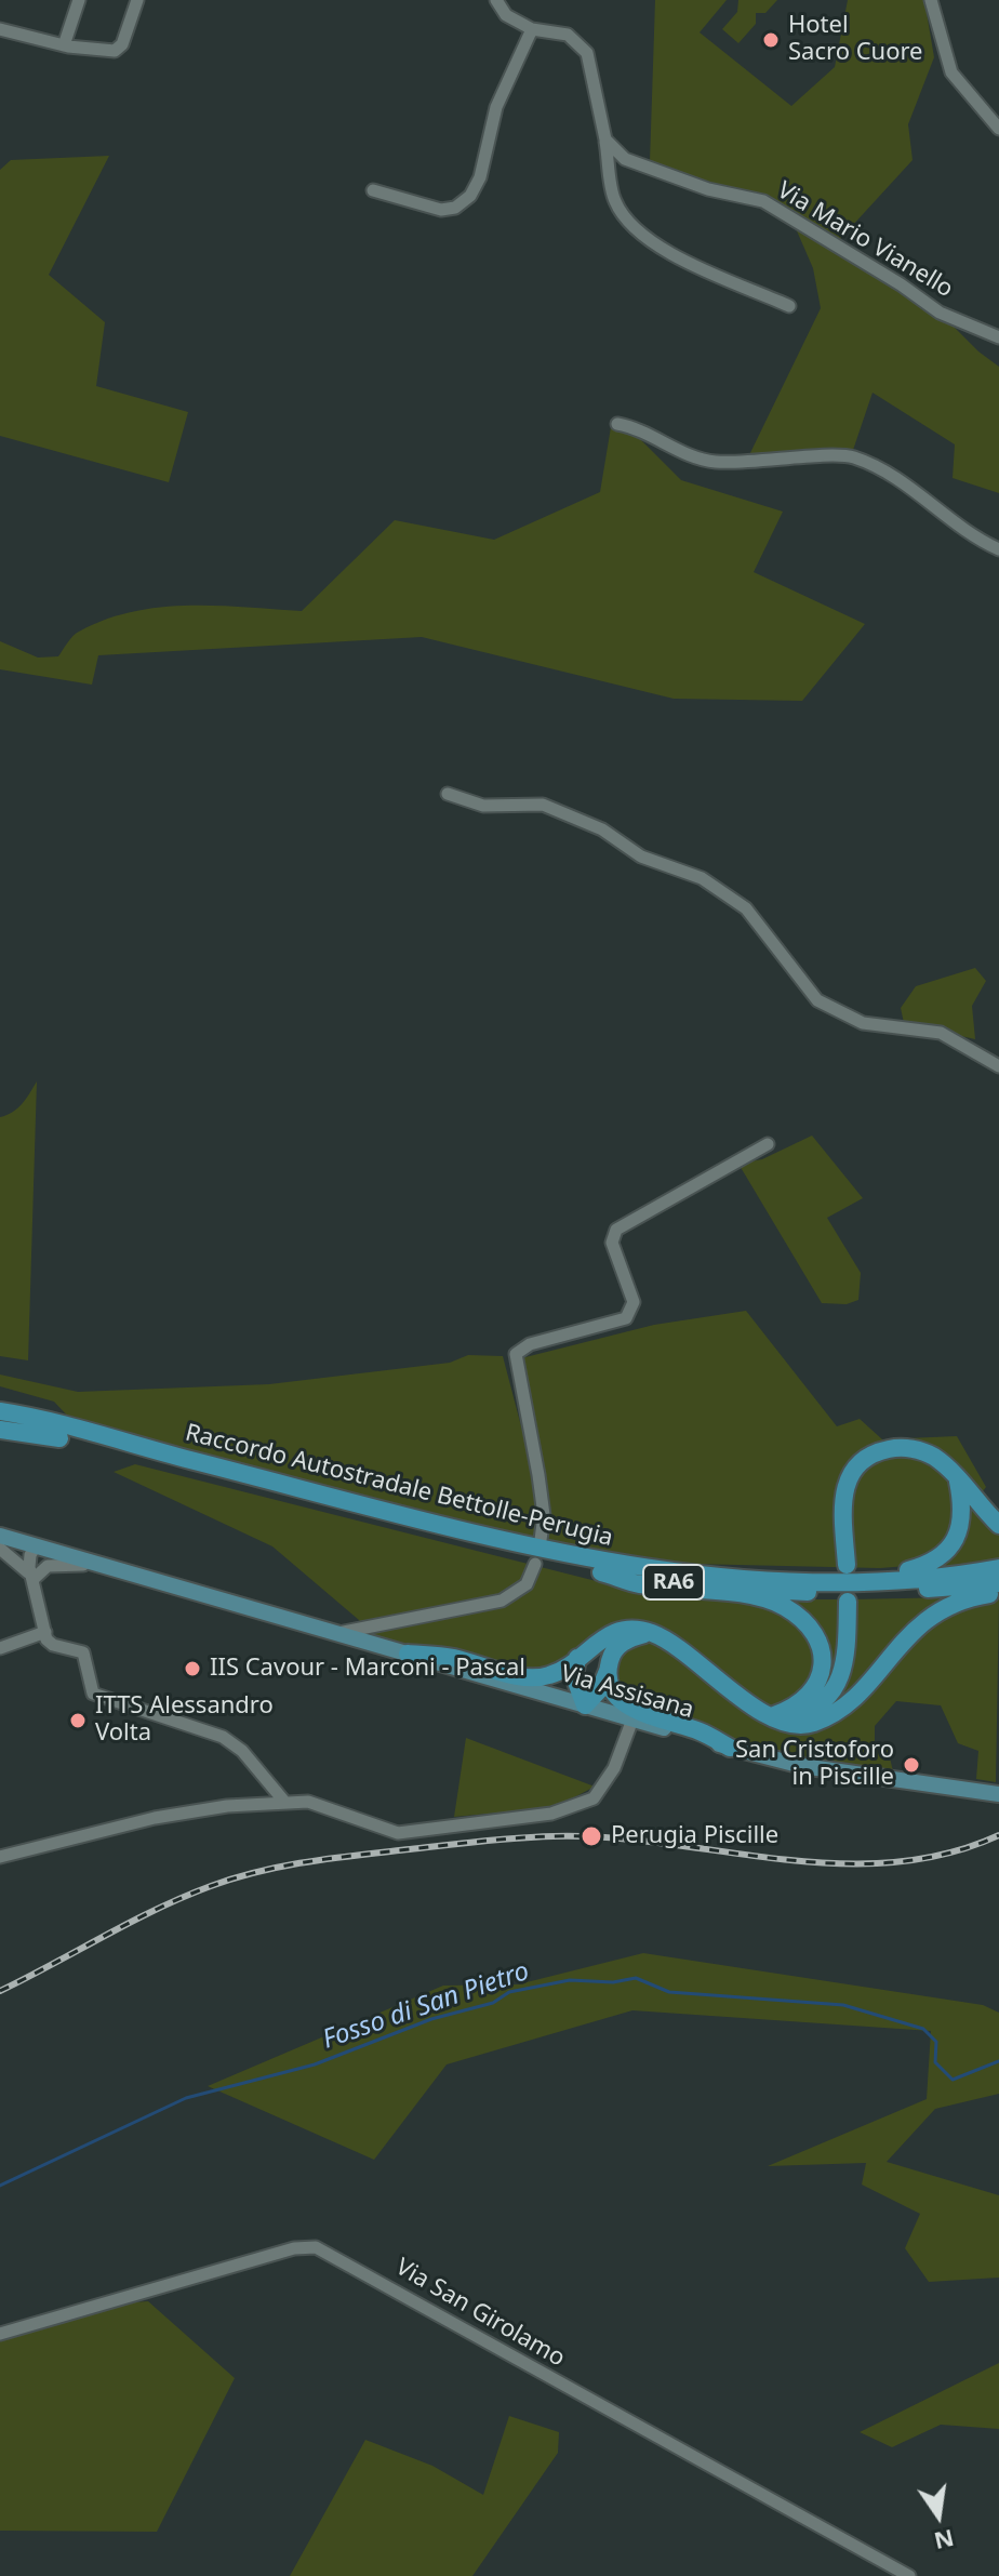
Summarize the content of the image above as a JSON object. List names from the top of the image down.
{
  "streets": {
    "highway": ["Raccordo Autostradale Bettolle-Perugia", "RA6"],
    "main road": ["Via Assisana"],
    "street": ["Via Mario Vianello", "Via San Girolamo"]
  },
  "crossings": [
    ["Raccordo Autostradale Bettolle-Perugia", "RA6"]
  ],
  "water": ["Fosso di San Pietro"],
  "places": [
    "Hotel Sacro Cuore",
    "IIS Cavour - Marconi - Pascal",
    "ITTS Alessandro Volta",
    "San Cristoforo in Piscille",
    "Perugia Piscille"
  ],
  "north": "bottom"
}
